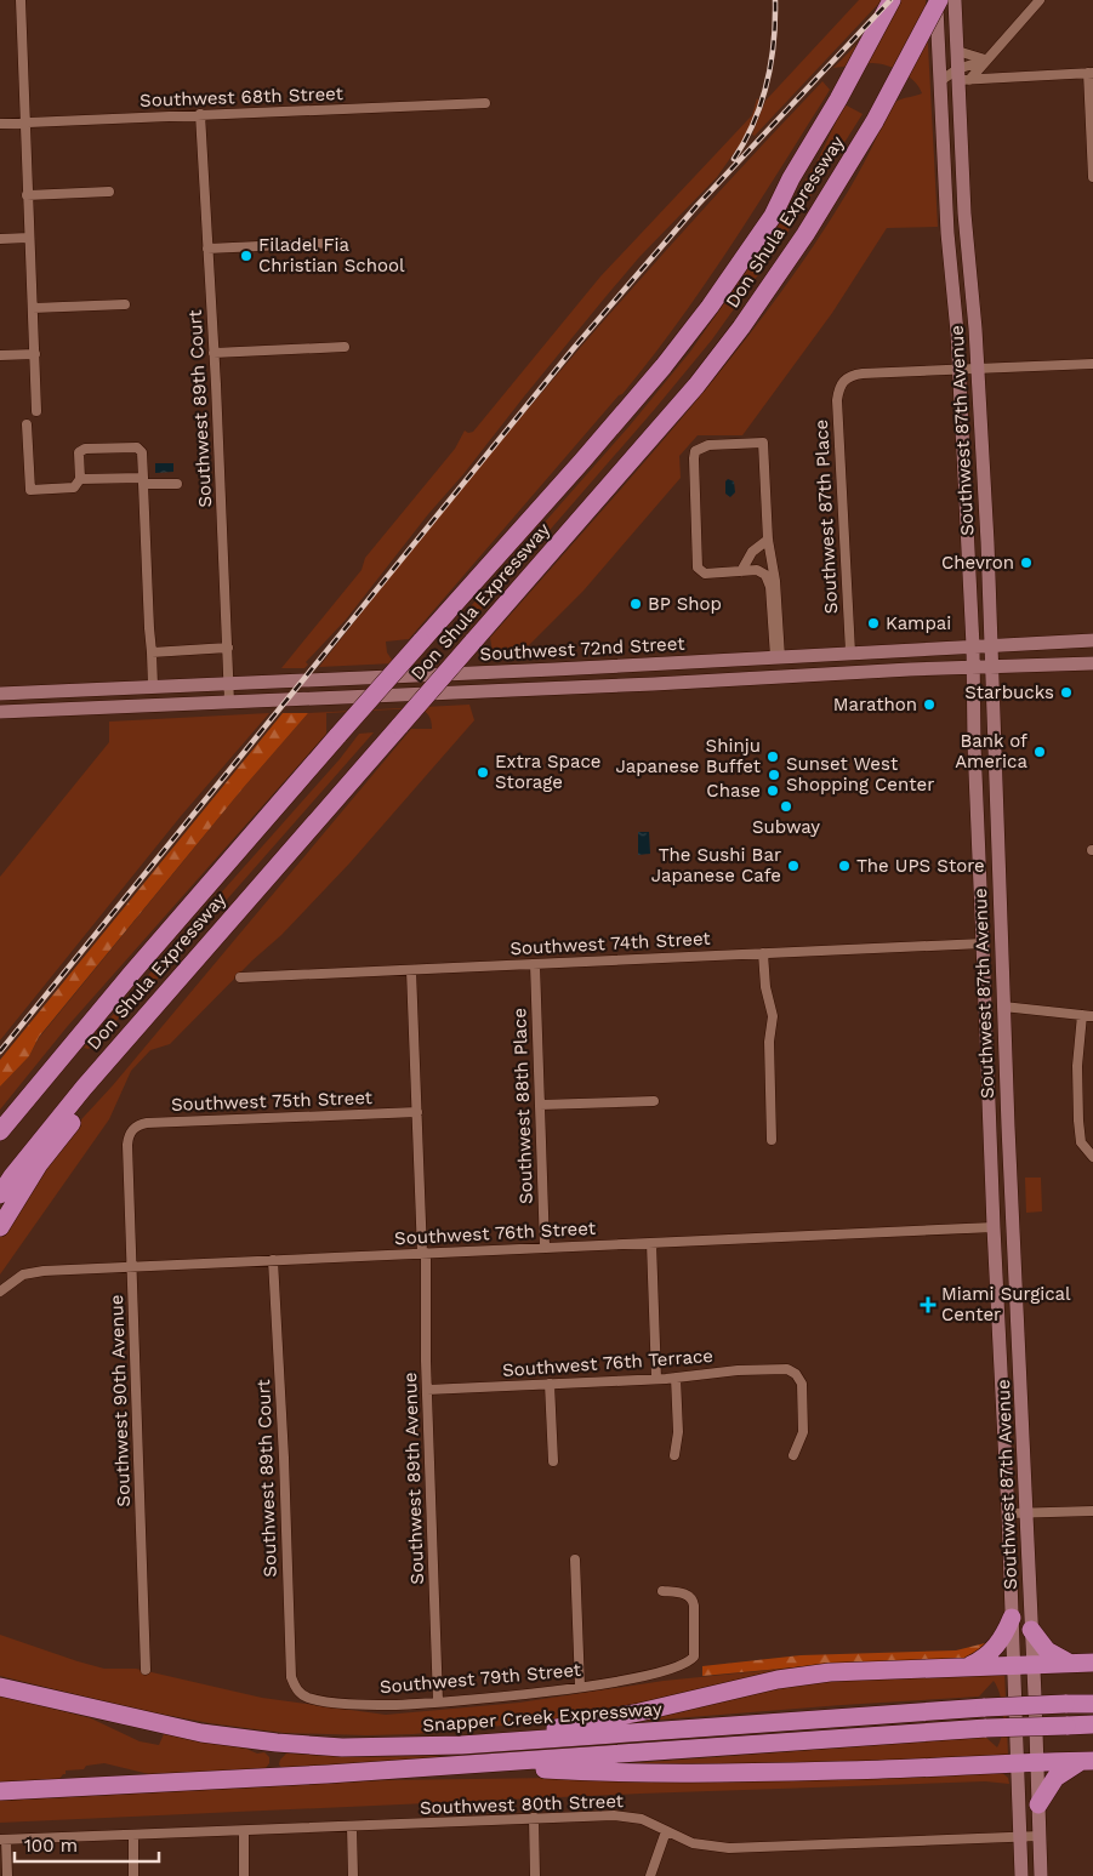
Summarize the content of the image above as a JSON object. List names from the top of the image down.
{
  "streets": {
    "highway": ["Don Shula Expressway", "Snapper Creek Expressway"],
    "main road": ["Southwest 87th Avenue", "Southwest 72nd Street"],
    "street": [
      "Southwest 68th Street",
      "Southwest 89th Court",
      "Southwest 87th Place",
      "Southwest 74th Street",
      "Southwest 75th Street",
      "Southwest 88th Place",
      "Southwest 76th Street",
      "Southwest 76th Terrace",
      "Southwest 90th Avenue",
      "Southwest 89th Avenue",
      "Southwest 79th Street",
      "Southwest 80th Street"
    ]
  },
  "crossings": [
    ["Southwest 68th Street", "Southwest 89th Court"],
    ["Don Shula Expressway", "Southwest 87th Avenue"],
    ["Southwest 89th Court", "Southwest 72nd Street"],
    ["Southwest 89th Court", "Southwest 76th Street"],
    ["Southwest 89th Court", "Southwest 79th Street"],
    ["Southwest 87th Avenue", "Southwest 87th Place"],
    ["Southwest 87th Avenue", "Southwest 72nd Street"],
    ["Southwest 87th Avenue", "Southwest 74th Street"],
    ["Southwest 87th Avenue", "Southwest 76th Street"],
    ["Southwest 87th Avenue", "Southwest 80th Street"],
    ["Southwest 87th Place", "Southwest 72nd Street"],
    ["Southwest 74th Street", "Southwest 88th Place"],
    ["Southwest 74th Street", "Southwest 89th Avenue"],
    ["Southwest 75th Street", "Southwest 90th Avenue"],
    ["Southwest 75th Street", "Southwest 89th Avenue"],
    ["Southwest 88th Place", "Southwest 76th Street"],
    ["Southwest 76th Street", "Southwest 90th Avenue"],
    ["Southwest 76th Street", "Southwest 89th Avenue"],
    ["Southwest 76th Terrace", "Southwest 89th Avenue"],
    ["Southwest 89th Avenue", "Southwest 79th Street"]
  ],
  "places": {
    "other": [
      "Filadel Fia Christian School",
      "Chevron",
      "BP Shop",
      "Kampai",
      "Starbucks",
      "Marathon",
      "Bank of America",
      "Shinju Japanese Buffet",
      "Extra Space Storage",
      "Sunset West Shopping Center",
      "Chase",
      "Subway",
      "The Sushi Bar Japanese Cafe",
      "The UPS Store"
    ],
    "health": ["Miami Surgical Center"]
  },
  "scale_bar": "100 m"
}
